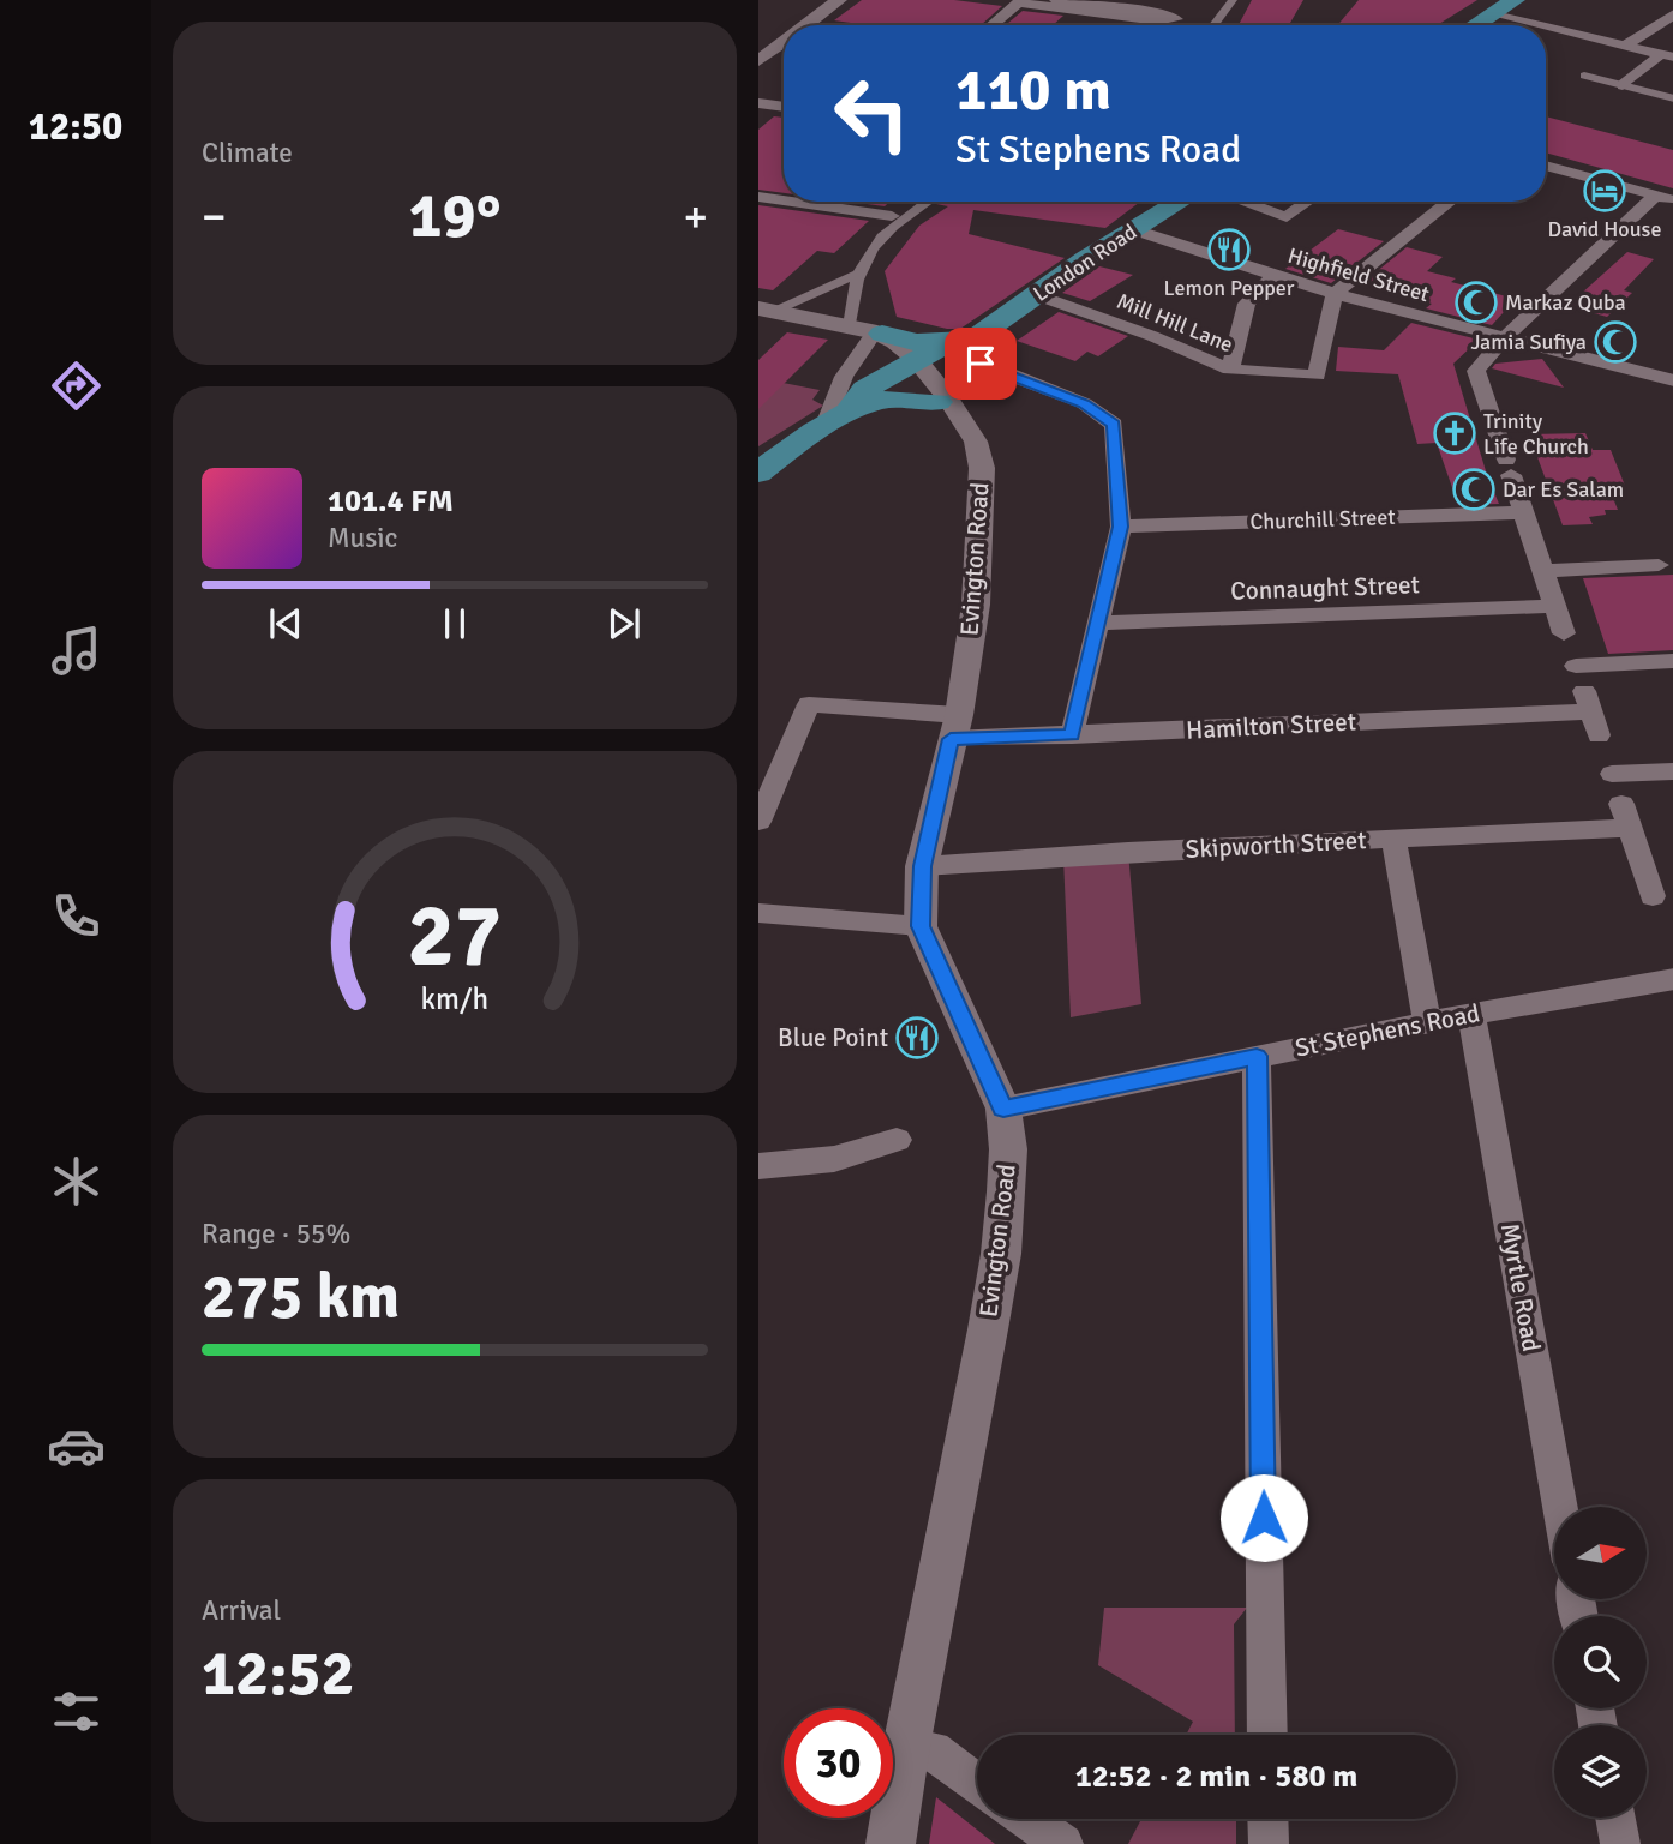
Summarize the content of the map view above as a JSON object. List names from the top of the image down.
{
  "streets": {
    "main road": ["London Road"],
    "street": [
      "Highfield Street",
      "Mill Hill Lane",
      "Churchill Street",
      "Evington Road",
      "Connaught Street",
      "Hamilton Street",
      "Skipworth Street",
      "St Stephens Road",
      "Myrtle Road"
    ]
  },
  "crossings": [
    ["London Road", "Highfield Street"],
    ["London Road", "Mill Hill Lane"],
    ["London Road", "Evington Road"],
    ["Highfield Street", "Mill Hill Lane"],
    ["Evington Road", "Hamilton Street"],
    ["Evington Road", "Skipworth Street"],
    ["Evington Road", "St Stephens Road"],
    ["St Stephens Road", "Myrtle Road"]
  ],
  "places": {
    "hotel": ["David House"],
    "restaurant": ["Lemon Pepper", "Blue Point"],
    "mosque": ["Markaz Quba", "Jamia Sufiya", "Dar Es Salam"],
    "church": ["Trinity Life Church"]
  },
  "north": "right",
  "page": {
    "tabs": "12:50",
    "tile": [
      "Climate",
      ["Range · 55%", "275 km"],
      ["Arrival", "12:52"]
    ],
    "turn": ["110 m", "St Stephens Road"],
    "heat": ["−", "19°", "+"],
    "song": ["101.4 FM", "Music"],
    "limit": "30",
    "trip": "12:52 · 2 min · 580 m",
    "gauge": ["27", "km/h"]
  }
}
